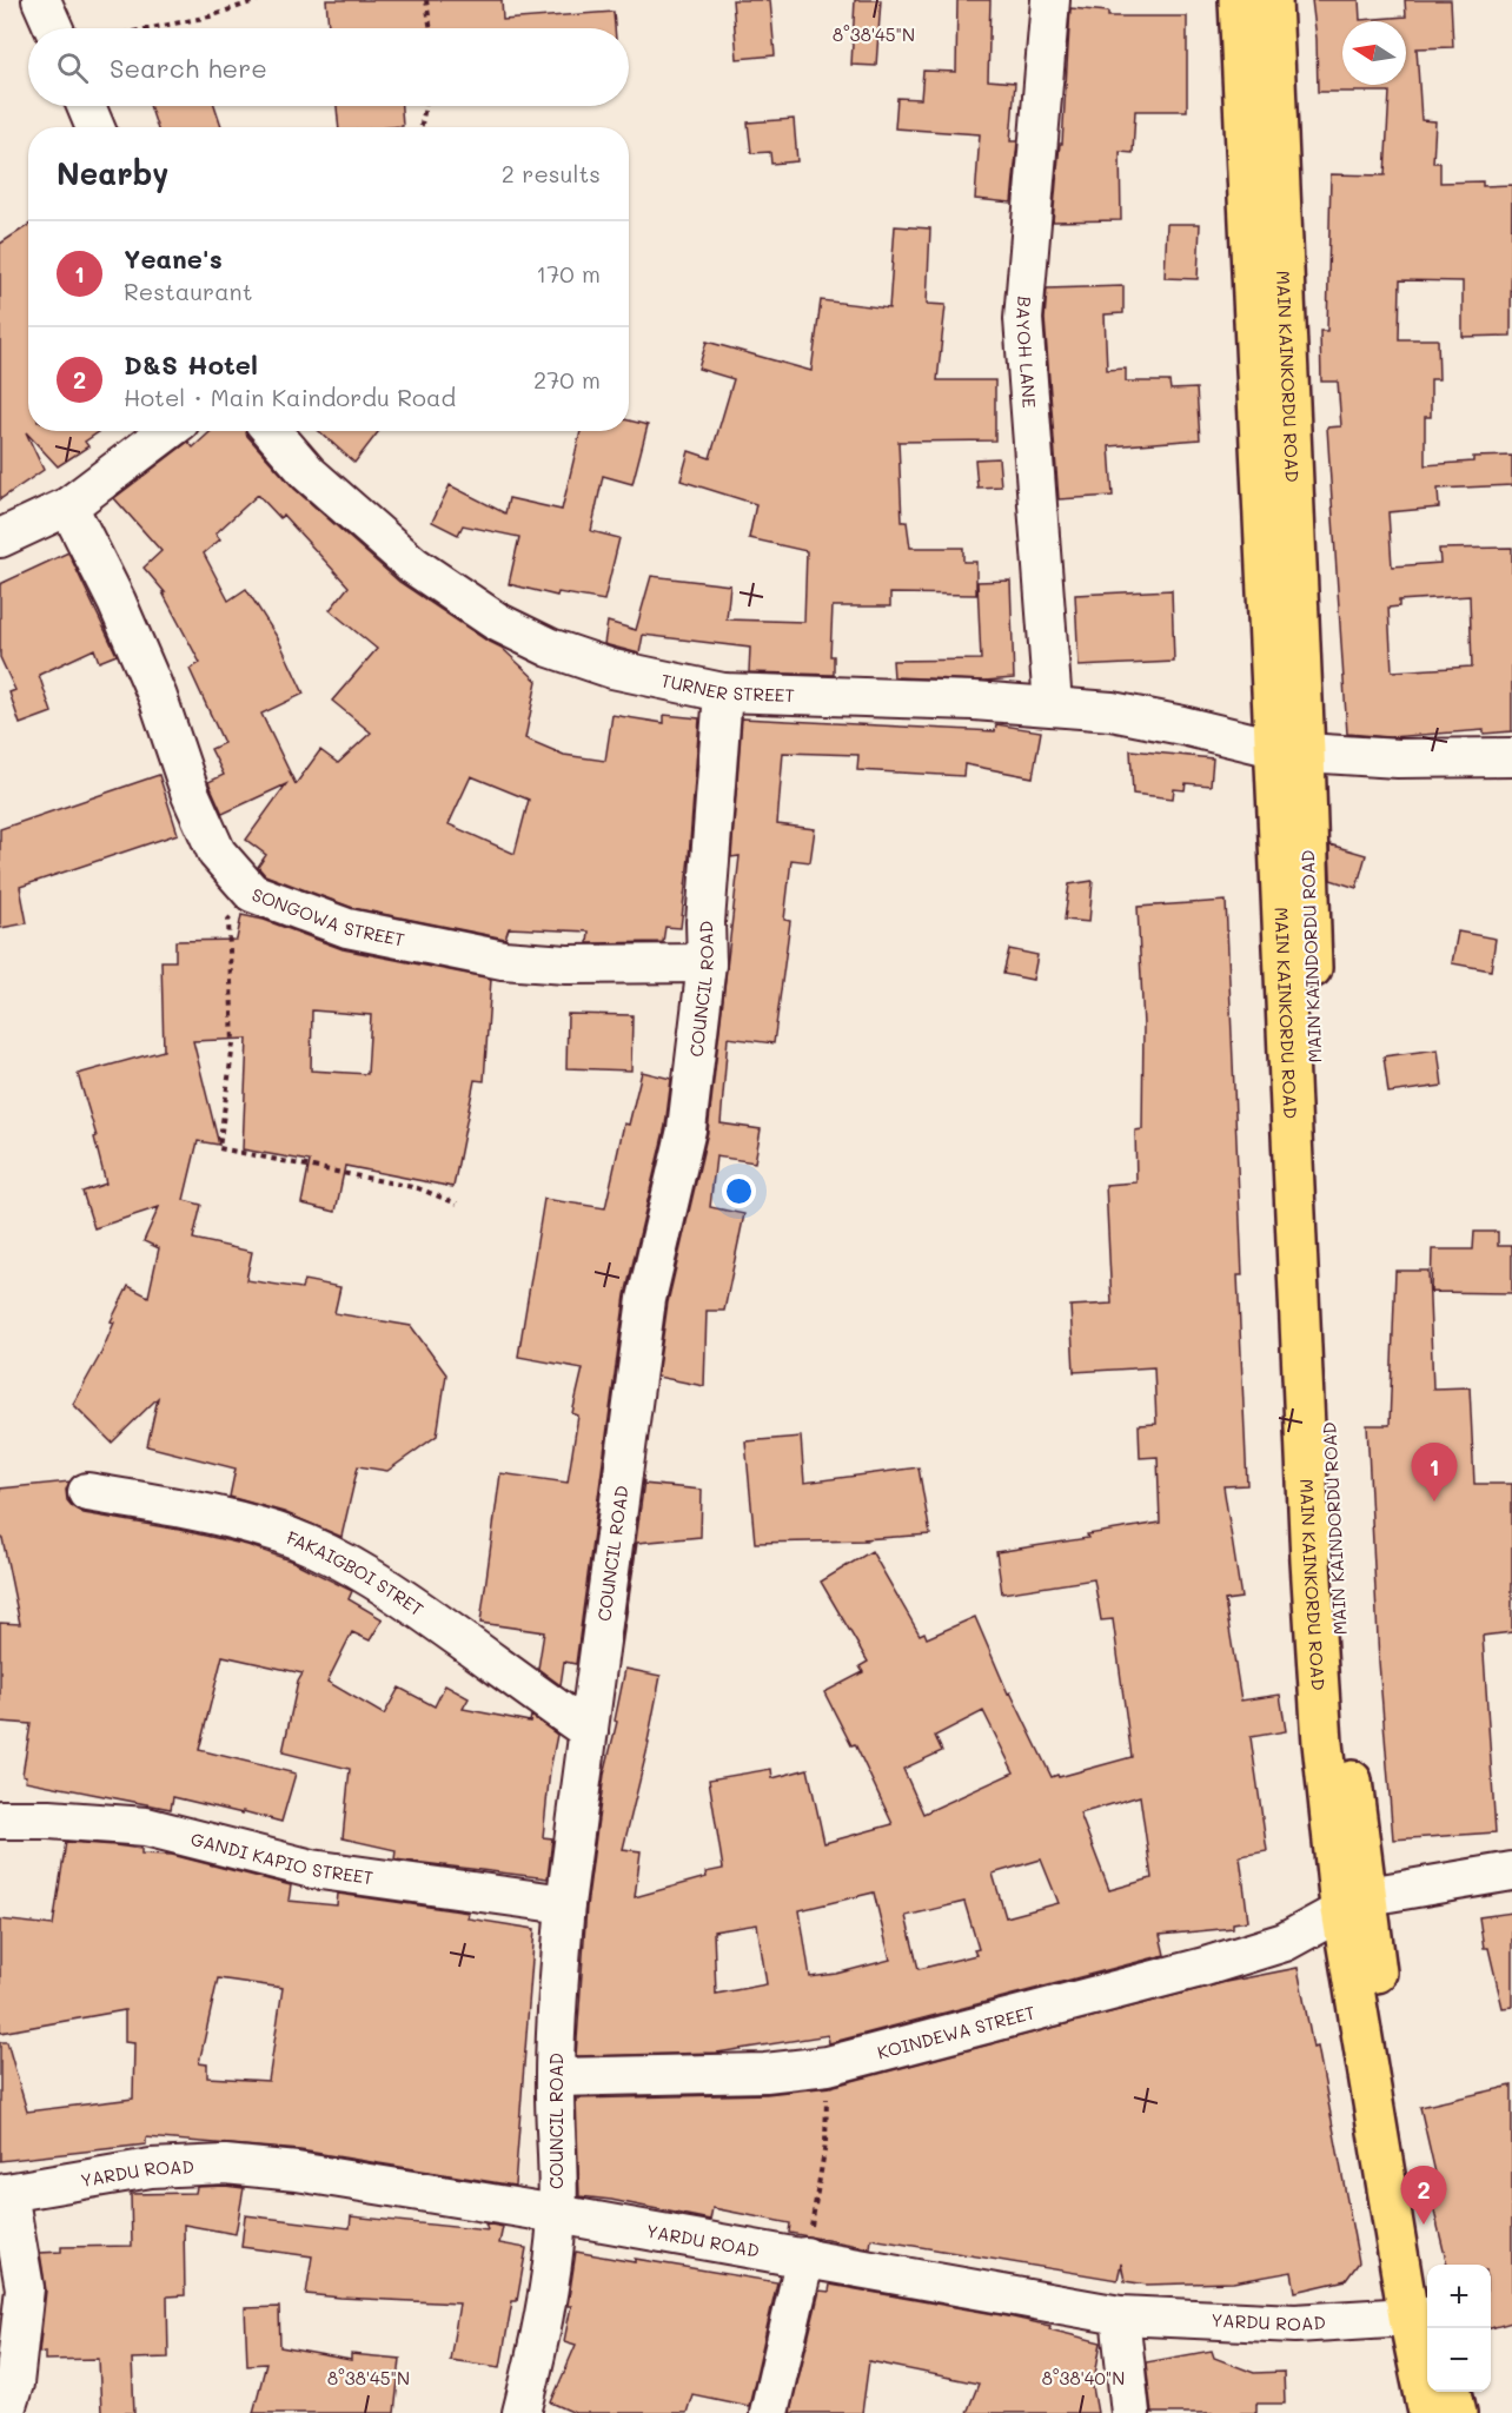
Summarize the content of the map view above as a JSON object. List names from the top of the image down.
{
  "streets": {
    "main road": ["MAIN KAINKORDU ROAD", "MAIN KAINDORDU ROAD"],
    "street": [
      "BAYOH LANE",
      "TURNER STREET",
      "SONGOWA STREET",
      "COUNCIL ROAD",
      "FAKAIGBOI STRET",
      "GANDI KAPIO STREET",
      "KOINDEWA STREET",
      "YARDU ROAD"
    ]
  },
  "crossings": [
    ["BAYOH LANE", "TURNER STREET"],
    ["MAIN KAINKORDU ROAD", "TURNER STREET"],
    ["MAIN KAINKORDU ROAD", "MAIN KAINDORDU ROAD"],
    ["TURNER STREET", "MAIN KAINDORDU ROAD"],
    ["TURNER STREET", "COUNCIL ROAD"],
    ["SONGOWA STREET", "COUNCIL ROAD"],
    ["MAIN KAINDORDU ROAD", "KOINDEWA STREET"],
    ["MAIN KAINDORDU ROAD", "YARDU ROAD"],
    ["COUNCIL ROAD", "FAKAIGBOI STRET"],
    ["COUNCIL ROAD", "GANDI KAPIO STREET"],
    ["COUNCIL ROAD", "KOINDEWA STREET"],
    ["COUNCIL ROAD", "YARDU ROAD"]
  ],
  "north": "left",
  "page": {
    "search": "Search here",
    "heading": ["Nearby", "2 results"],
    "list": [
      {
        "mark": "1",
        "name": "Yeane's",
        "note": "Restaurant",
        "value": "170 m"
      },
      {
        "mark": "2",
        "name": "D&S Hotel",
        "note": "Hotel · Main Kaindordu Road",
        "value": "270 m"
      }
    ],
    "pins": ["1", "2"],
    "map_buttons": ["+", "−"]
  },
  "coordinates": ["8°38'45\"N", "8°38'40\"N"]
}
